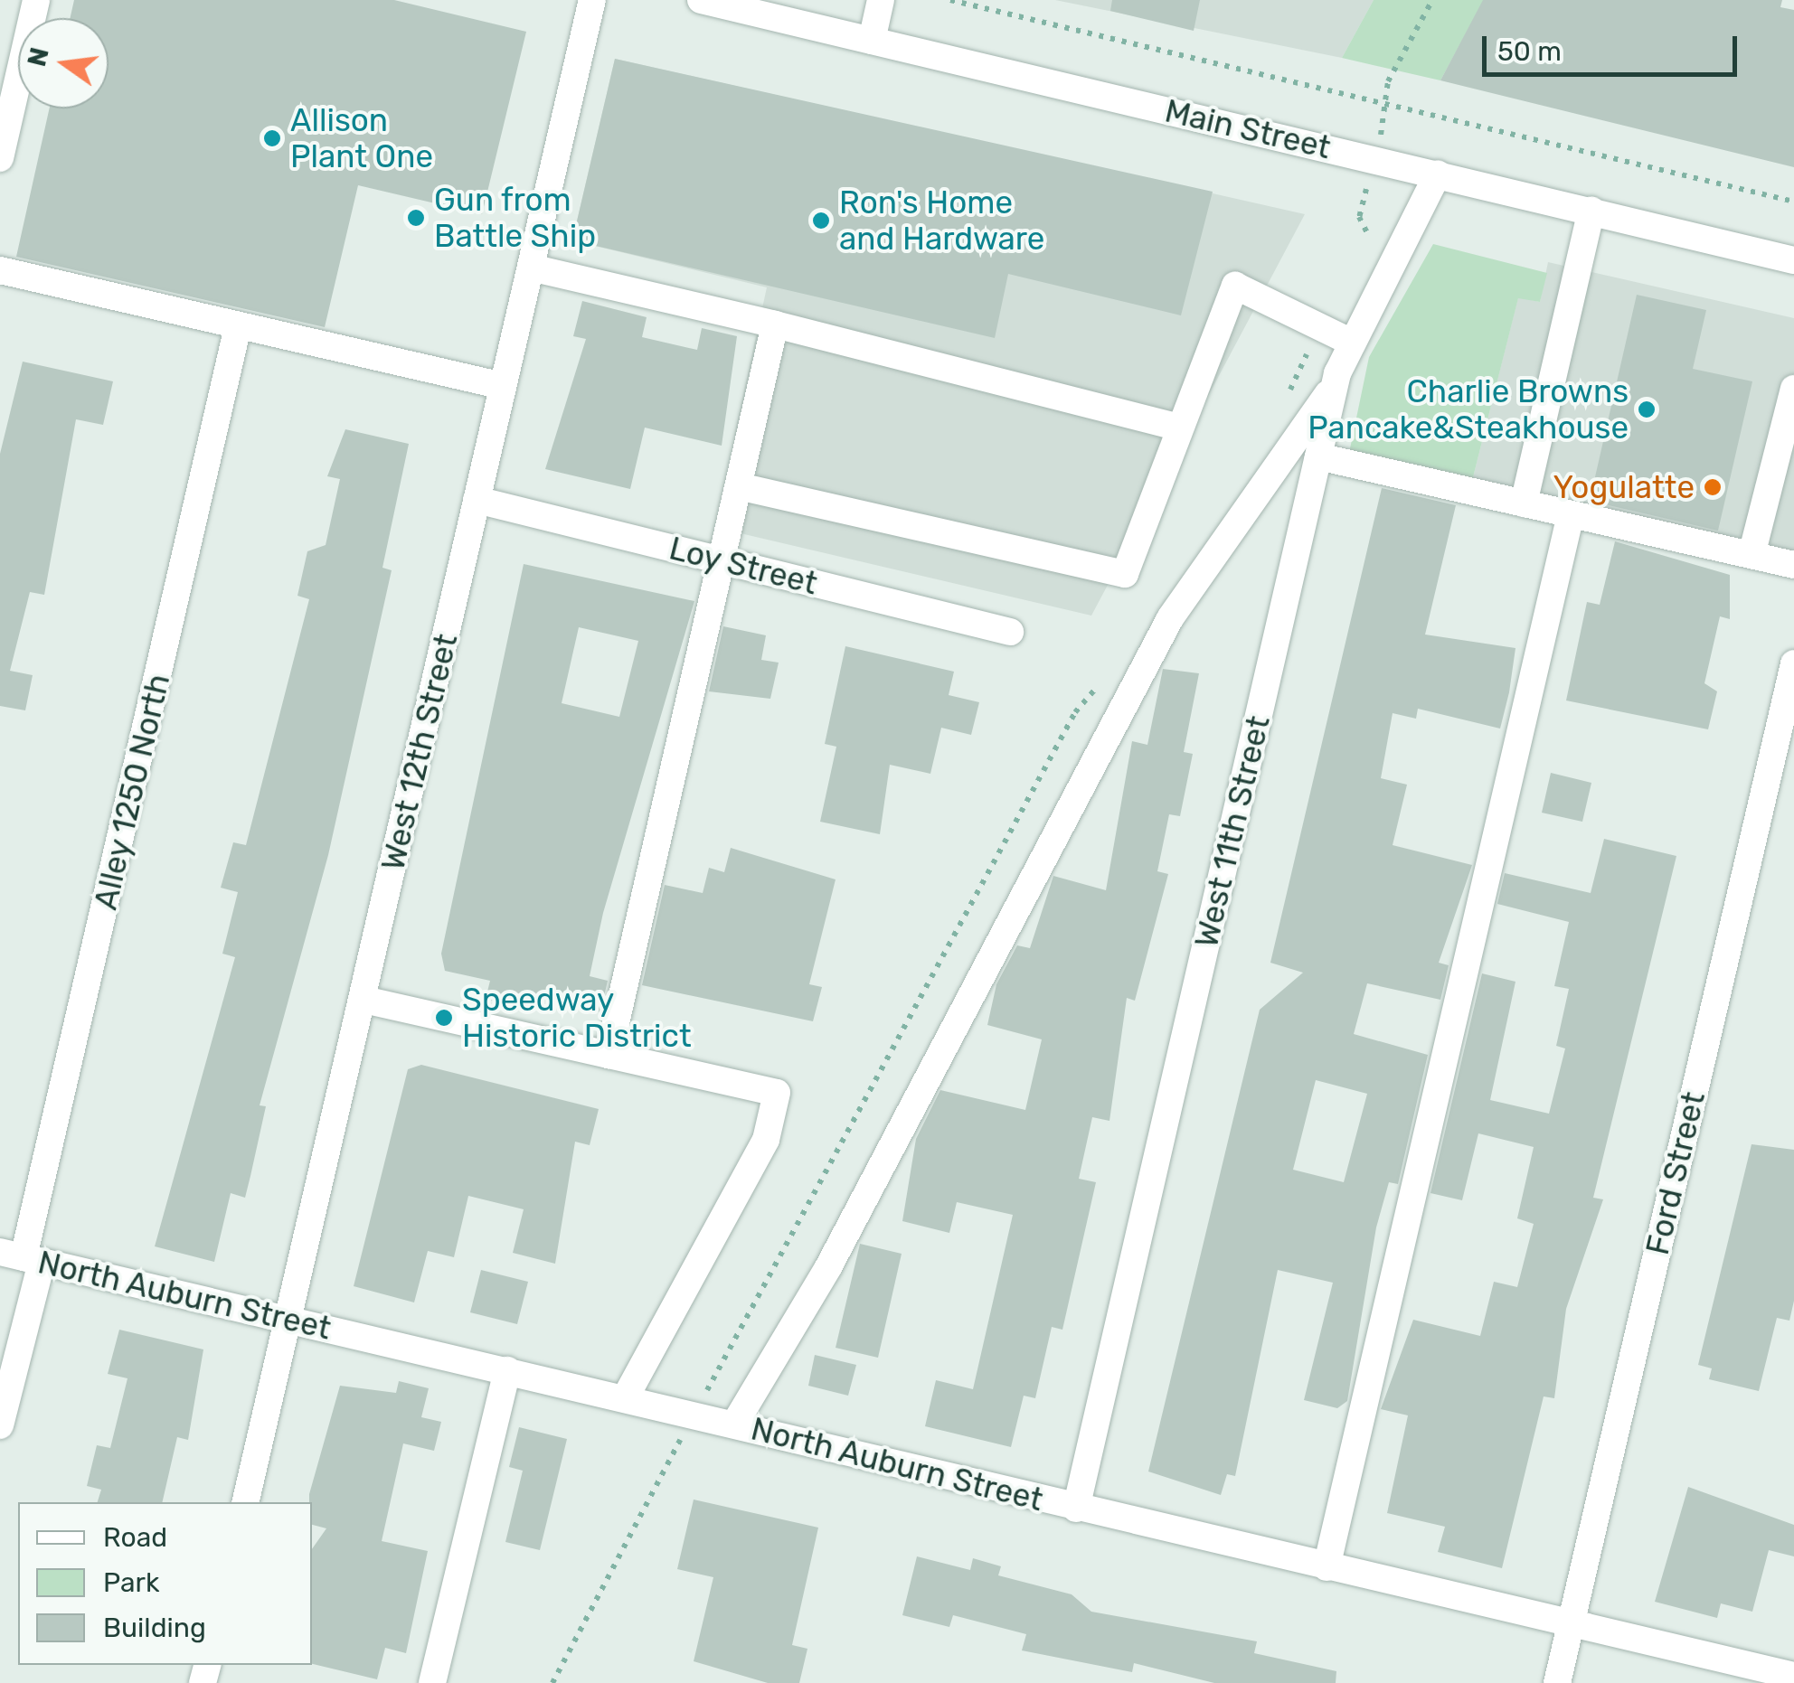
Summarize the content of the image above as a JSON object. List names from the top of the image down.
{
  "streets": {
    "street": [
      "Main Street",
      "Loy Street",
      "West 12th Street",
      "Alley 1250 North",
      "West 11th Street",
      "Ford Street",
      "North Auburn Street"
    ]
  },
  "crossings": [
    ["Main Street", "West 11th Street"],
    ["Loy Street", "West 12th Street"],
    ["West 12th Street", "North Auburn Street"],
    ["Alley 1250 North", "North Auburn Street"],
    ["West 11th Street", "North Auburn Street"],
    ["Ford Street", "North Auburn Street"]
  ],
  "places": [
    "Allison Plant One",
    "Gun from Battle Ship",
    "Ron's Home and Hardware",
    "Charlie Browns Pancake&Steakhouse",
    "Yogulatte",
    "Speedway Historic District"
  ],
  "legend": ["Road", "Park", "Building"],
  "scale_bar": "50 m",
  "north": "left"
}
